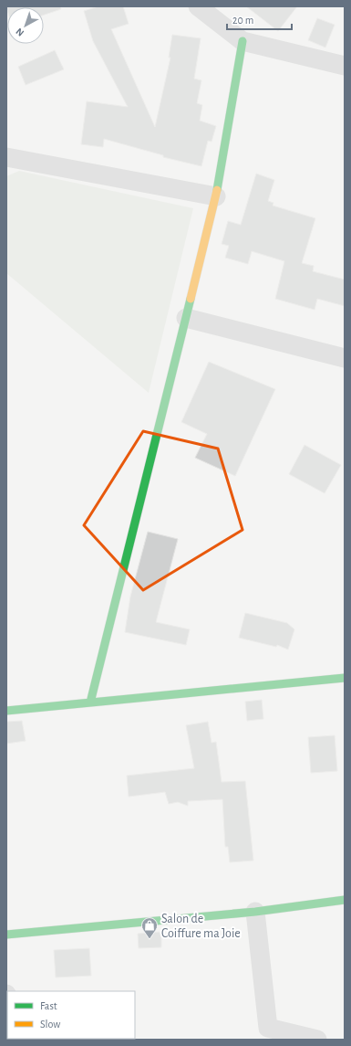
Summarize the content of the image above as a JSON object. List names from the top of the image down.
{
  "places": {
    "shop": ["Salon de Coiffure ma Joie"]
  },
  "legend": ["Fast", "Slow"],
  "scale_bar": "20 m",
  "north": "bottom left"
}
